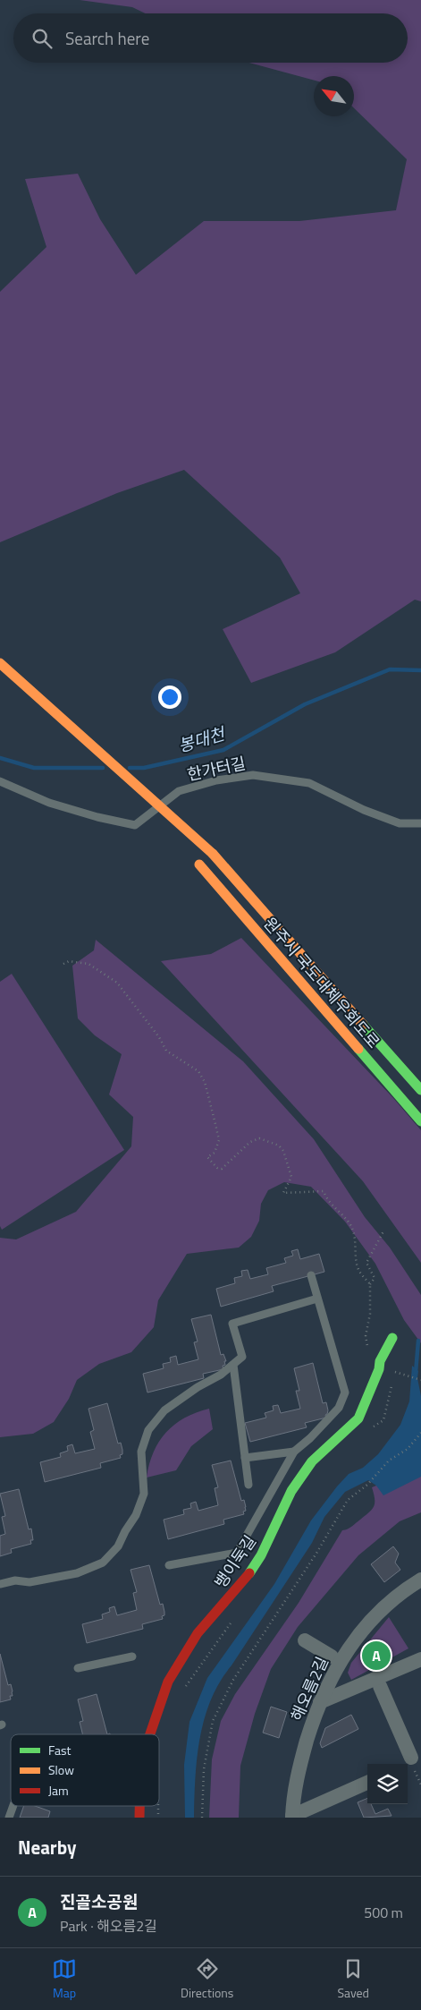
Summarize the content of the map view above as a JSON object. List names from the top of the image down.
{
  "streets": {
    "main road": ["원주시 국도대체우회도로", "뱅이둑길"],
    "street": ["해오름2길"],
    "lane": ["한가터길"]
  },
  "water": ["봉대천"],
  "legend": ["Fast", "Slow", "Jam"],
  "north": "top left",
  "page": {
    "search": "Search here",
    "pins": "A",
    "heading": "Nearby",
    "list": [
      {
        "mark": "A",
        "name": "진골소공원",
        "note": "Park · 해오름2길",
        "value": "500 m"
      }
    ],
    "nav": ["Map", "Directions", "Saved"]
  }
}
